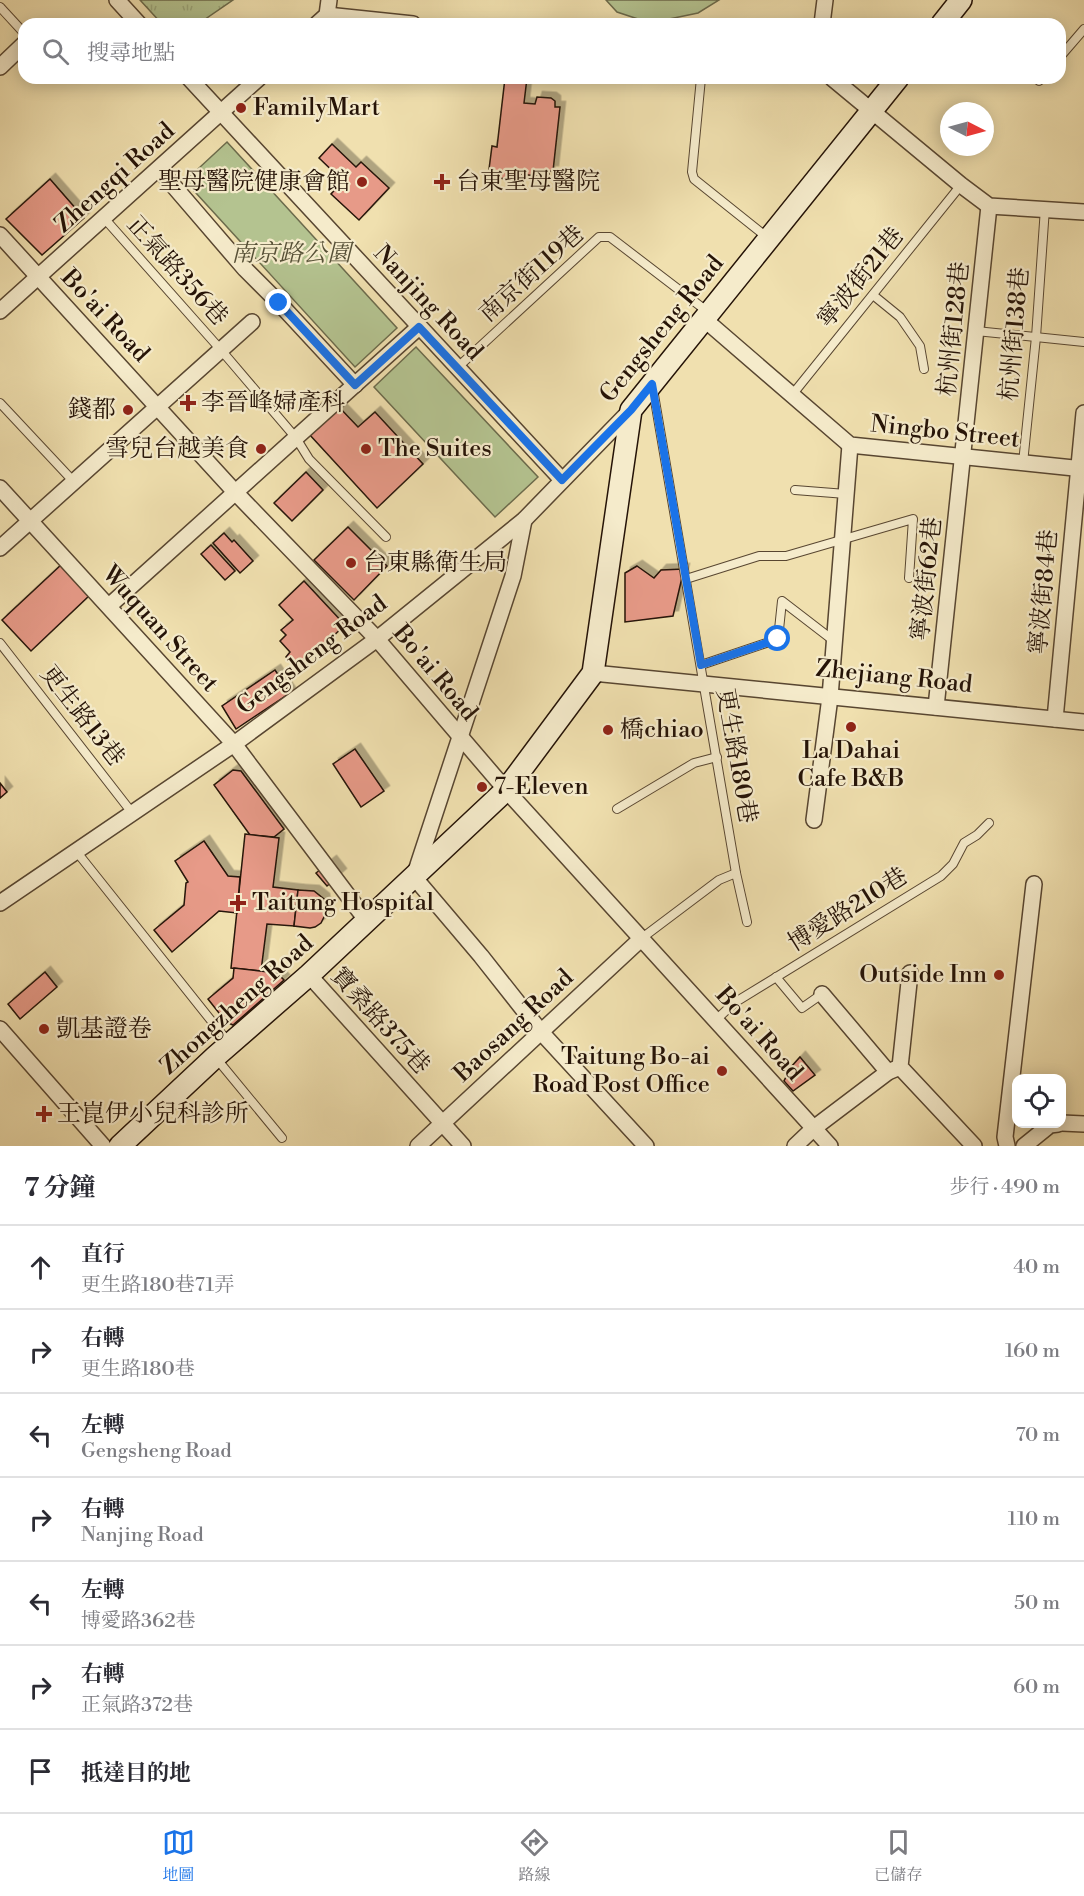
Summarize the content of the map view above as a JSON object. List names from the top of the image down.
{
  "streets": {
    "street": [
      "Zhengqi Road",
      "Nanjing Road",
      "Bo'ai Road",
      "Gengsheng Road",
      "杭州街128巷",
      "Ningbo Street",
      "寧波街62巷",
      "寧波街84巷",
      "Wuquan Street",
      "Zhejiang Road",
      "Zhongzheng Road",
      "寶桑路375巷",
      "Baosang Road"
    ],
    "lane": [
      "正氣路356巷",
      "南京街119巷",
      "寧波街21巷",
      "杭州街138巷",
      "更生路13巷",
      "更生路180巷",
      "博愛路210巷"
    ]
  },
  "crossings": [
    ["Zhengqi Road", "正氣路356巷"],
    ["Zhengqi Road", "Nanjing Road"],
    ["Zhengqi Road", "Bo'ai Road"],
    ["南京街119巷", "Nanjing Road"],
    ["南京街119巷", "Gengsheng Road"],
    ["南京街119巷", "Ningbo Street"],
    ["寧波街21巷", "Ningbo Street"],
    ["Nanjing Road", "Gengsheng Road"],
    ["Bo'ai Road", "Gengsheng Road"],
    ["Bo'ai Road", "博愛路210巷"],
    ["Bo'ai Road", "Zhongzheng Road"],
    ["Bo'ai Road", "Baosang Road"],
    ["Gengsheng Road", "Ningbo Street"],
    ["Gengsheng Road", "Wuquan Street"],
    ["Gengsheng Road", "更生路13巷"],
    ["Gengsheng Road", "更生路180巷"],
    ["Gengsheng Road", "Zhongzheng Road"],
    ["杭州街128巷", "Ningbo Street"],
    ["杭州街128巷", "寧波街62巷"],
    ["杭州街138巷", "Ningbo Street"],
    ["Ningbo Street", "寧波街62巷"],
    ["Ningbo Street", "寧波街84巷"],
    ["寧波街62巷", "Zhejiang Road"],
    ["寧波街84巷", "Zhejiang Road"],
    ["Wuquan Street", "Zhongzheng Road"],
    ["Zhejiang Road", "更生路180巷"],
    ["Zhongzheng Road", "寶桑路375巷"],
    ["寶桑路375巷", "Baosang Road"]
  ],
  "parks": ["南京路公園"],
  "places": {
    "other": [
      "FamilyMart",
      "聖母醫院健康會館",
      "錢都",
      "雪兒台越美食",
      "The Suites",
      "台東縣衛生局",
      "La Dahai Cafe B&B",
      "橋chiao",
      "7-Eleven",
      "Outside Inn",
      "凱基證卷",
      "Taitung Bo-ai Road Post Office"
    ],
    "health": [
      "台東聖母醫院",
      "李晉峰婦產科",
      "Taitung Hospital",
      "王崑伊小兒科診所"
    ]
  },
  "north": "right",
  "page": {
    "search": "搜尋地點",
    "heading": ["7 分鐘", "步行 · 490 m"],
    "list": [
      ["直行", "更生路180巷71弄", "40 m"],
      ["右轉", "更生路180巷", "160 m"],
      ["左轉", "Gengsheng Road", "70 m"],
      ["右轉", "Nanjing Road", "110 m"],
      ["左轉", "博愛路362巷", "50 m"],
      ["右轉", "正氣路372巷", "60 m"],
      "抵達目的地"
    ],
    "nav": ["地圖", "路線", "已儲存"]
  }
}
